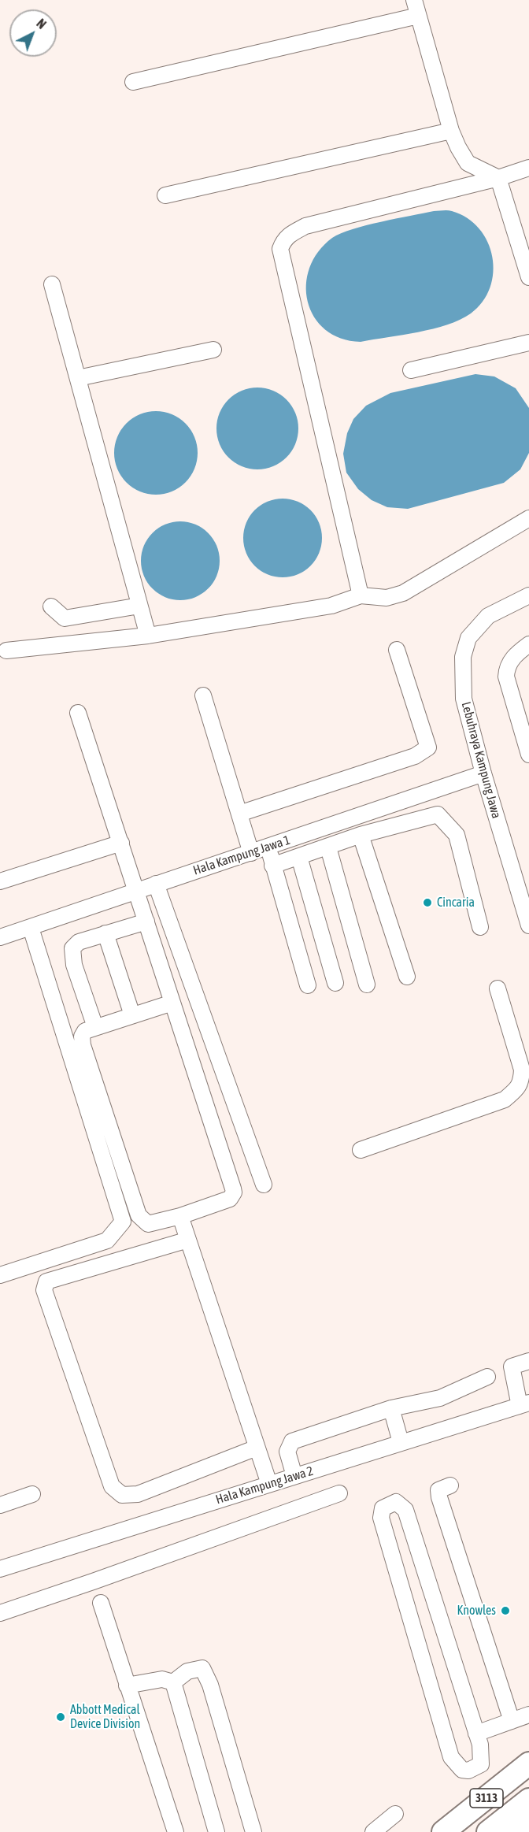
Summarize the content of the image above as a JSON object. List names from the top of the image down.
{
  "streets": {
    "highway": ["3113"],
    "street": ["Lebuhraya Kampung Jawa", "Hala Kampung Jawa 1", "Hala Kampung Jawa 2"]
  },
  "crossings": [
    ["Lebuhraya Kampung Jawa", "Hala Kampung Jawa 1"]
  ],
  "places": ["Cincaria", "Knowles", "Abbott Medical Device Division"],
  "north": "top right"
}
